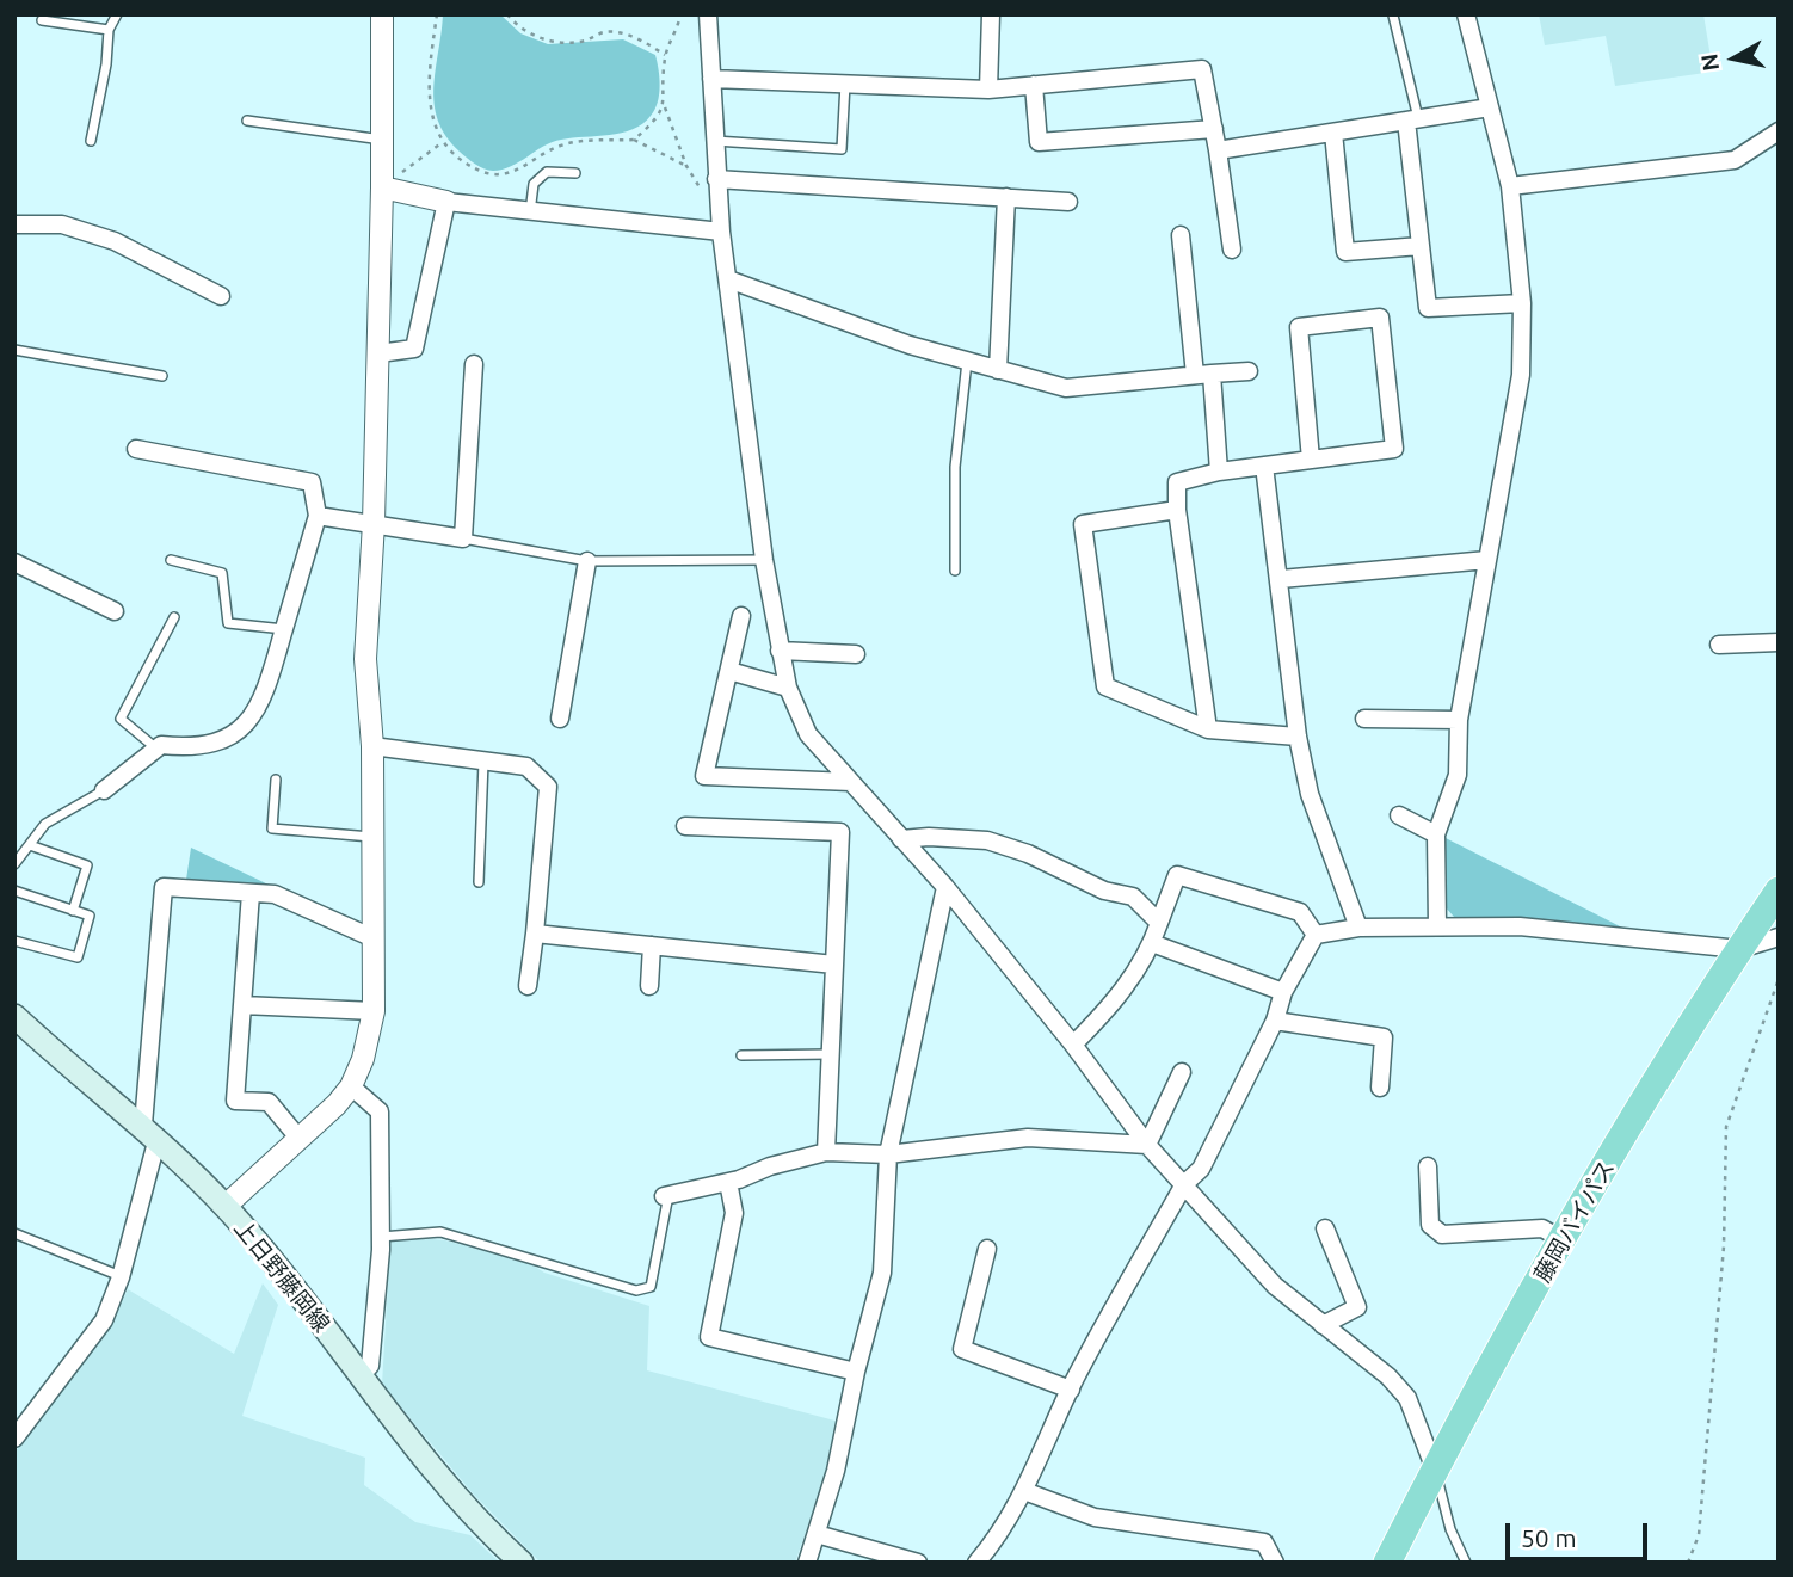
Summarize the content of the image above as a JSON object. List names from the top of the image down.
{
  "streets": {
    "highway": ["藤岡バイパス"],
    "main road": ["上日野藤岡線"]
  },
  "scale_bar": "50 m",
  "north": "left"
}
